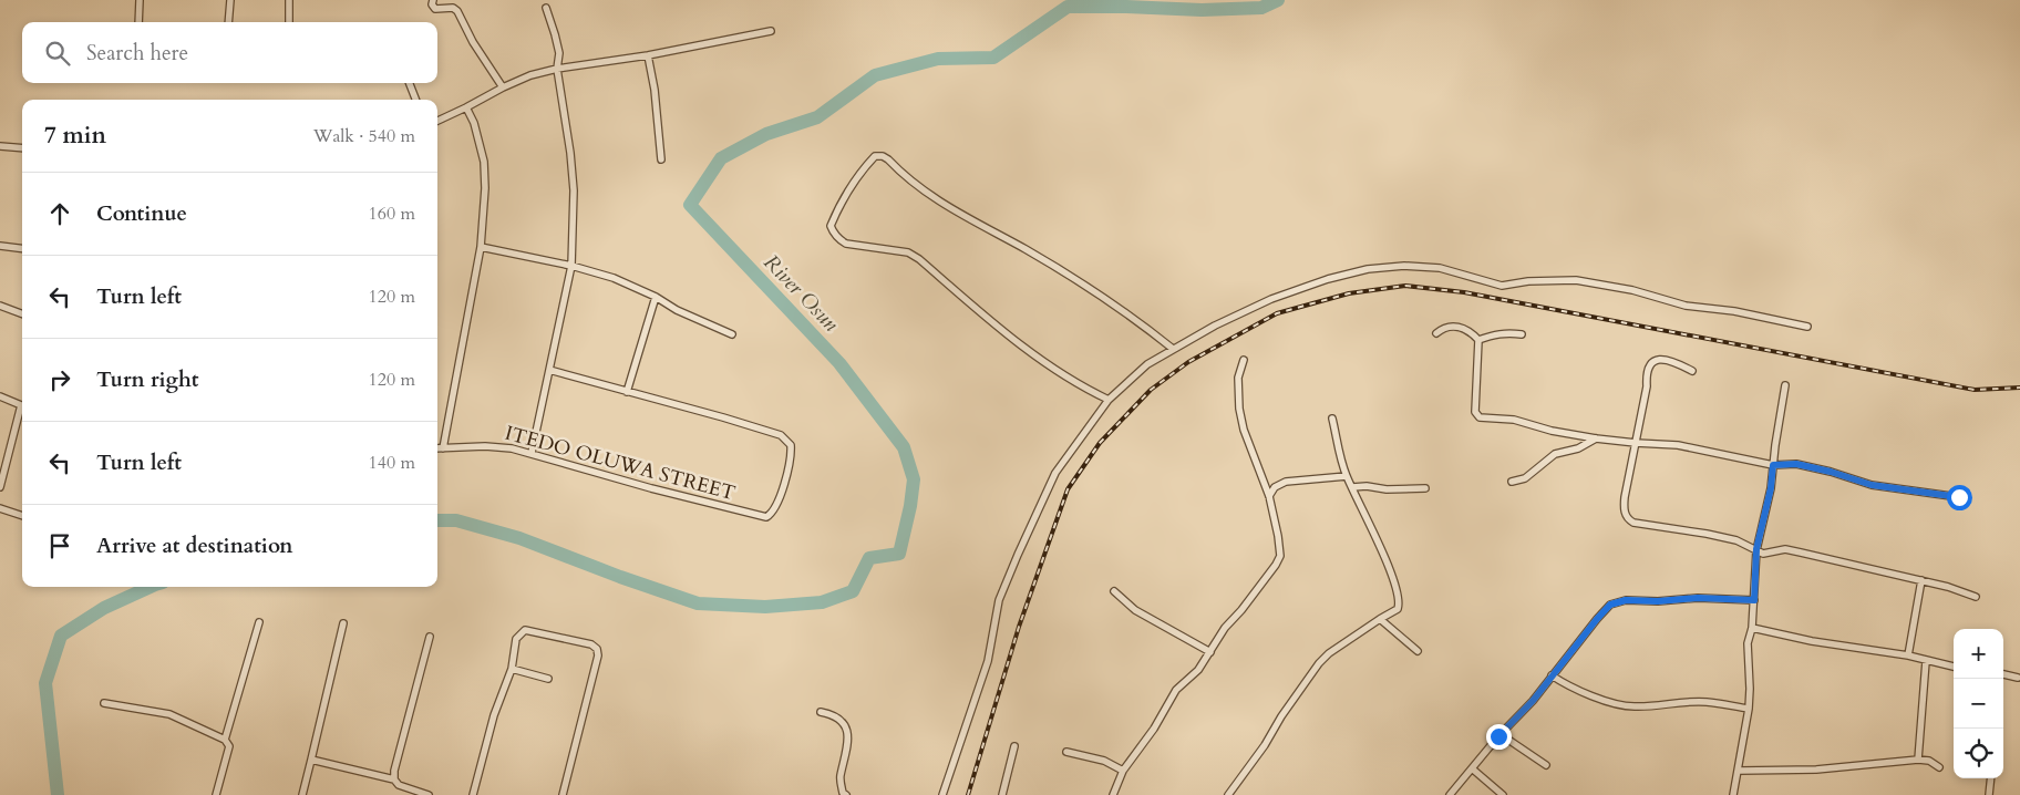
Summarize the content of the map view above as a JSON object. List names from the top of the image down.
{
  "streets": {
    "street": ["ITEDO OLUWA STREET"]
  },
  "water": ["River Osun"],
  "page": {
    "search": "Search here",
    "heading": ["7 min", "Walk · 540 m"],
    "list": [
      ["Continue", "160 m"],
      ["Turn left", "120 m"],
      ["Turn right", "120 m"],
      ["Turn left", "140 m"],
      "Arrive at destination"
    ],
    "map_buttons": ["+", "−"]
  }
}
